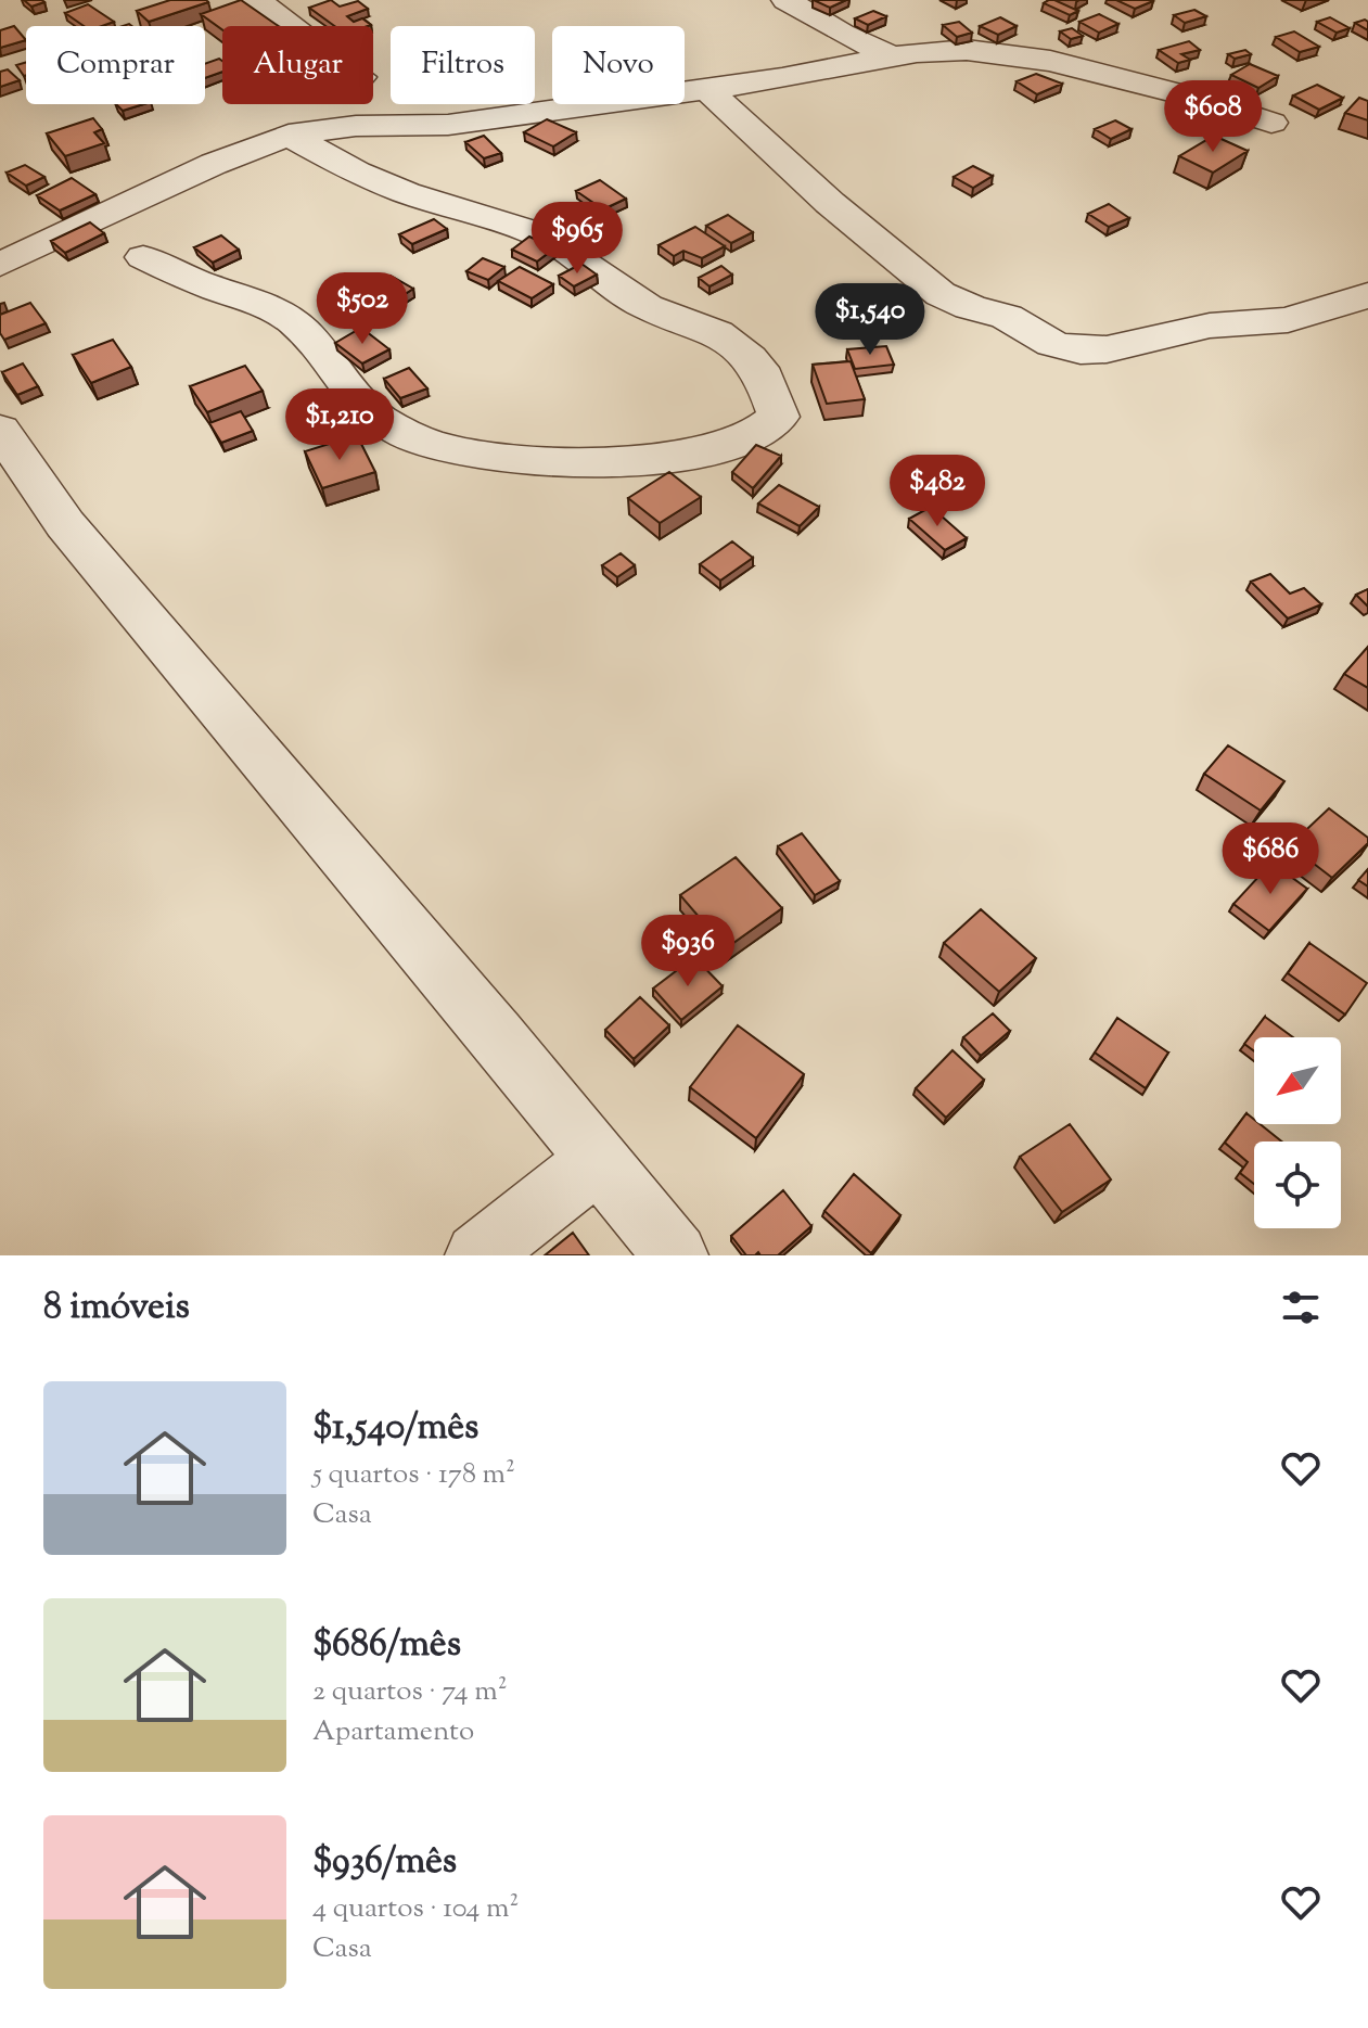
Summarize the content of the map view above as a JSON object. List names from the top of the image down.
{
  "north": "bottom left",
  "page": {
    "chip": [
      "Comprar",
      "Alugar",
      "Filtros",
      "Novo"
    ],
    "price": [
      "$608",
      "$965",
      "$502",
      "$1,540",
      "$1,210",
      "$482",
      "$686",
      "$936"
    ],
    "heading": "8 imóveis",
    "list": [
      {
        "name": "$1,540/mês",
        "note": "5 quartos · 178 m² · Casa"
      },
      {
        "name": "$686/mês",
        "note": "2 quartos · 74 m² · Apartamento"
      },
      {
        "name": "$936/mês",
        "note": "4 quartos · 104 m² · Casa"
      }
    ]
  }
}
